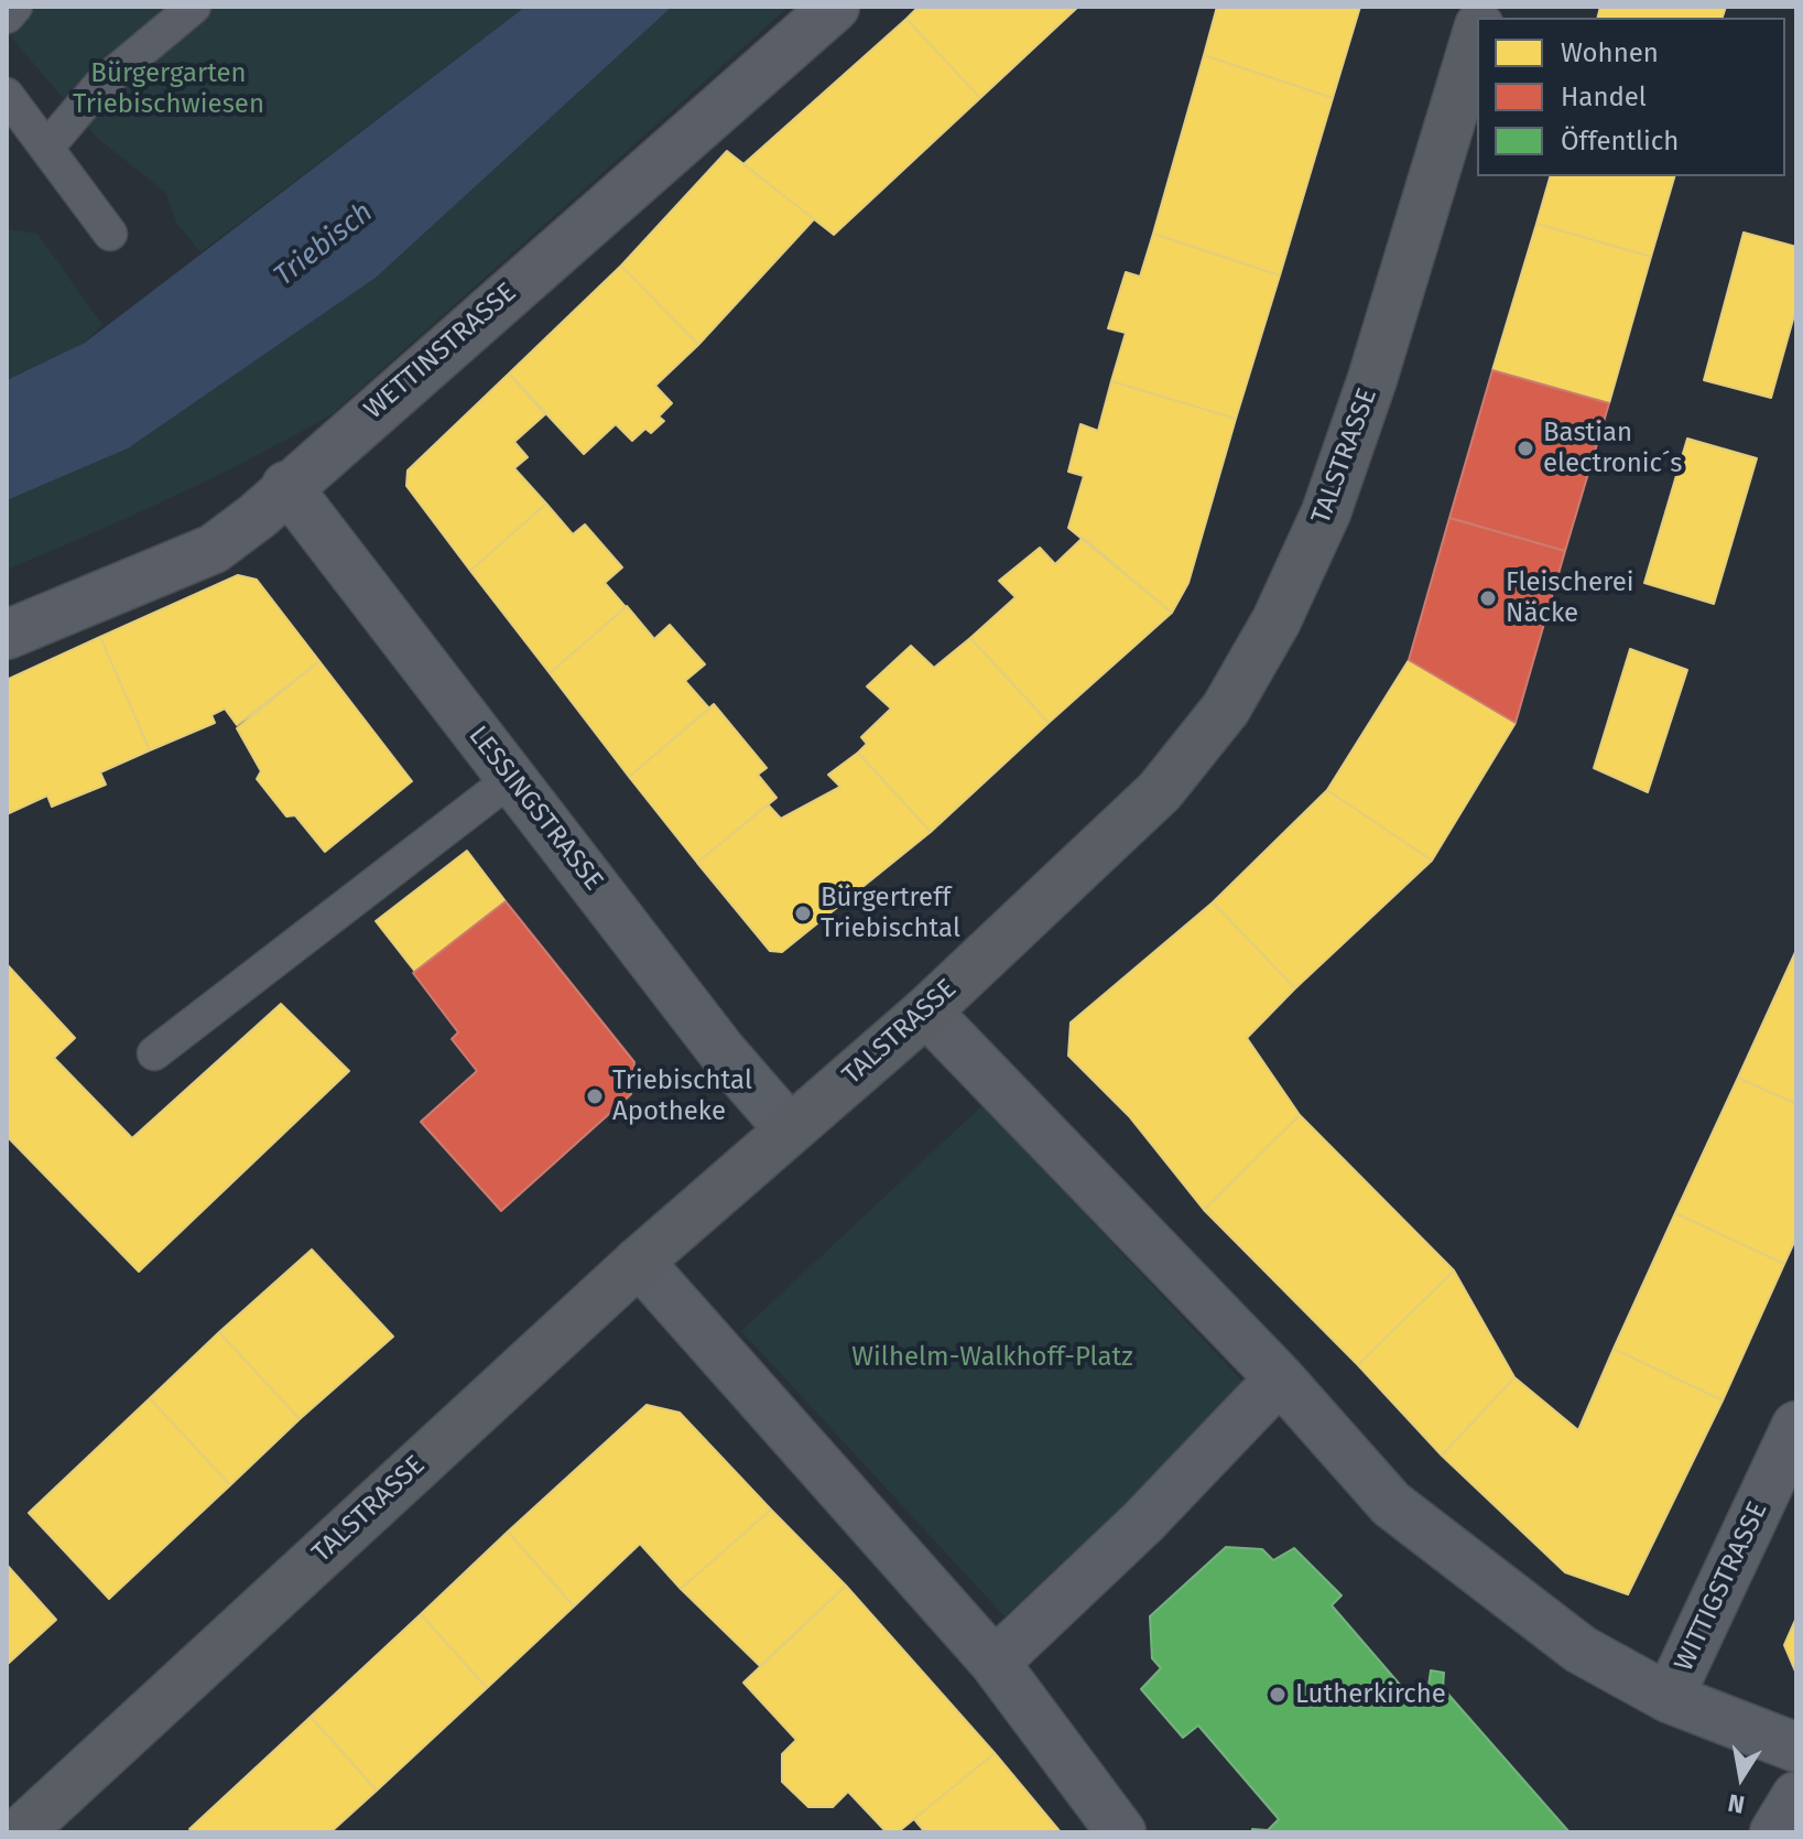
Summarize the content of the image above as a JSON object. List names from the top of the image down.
{
  "streets": {
    "main road": ["TALSTRASSE"],
    "street": ["WETTINSTRASSE", "LESSINGSTRASSE", "WITTIGSTRASSE"]
  },
  "crossings": [
    ["WETTINSTRASSE", "LESSINGSTRASSE"],
    ["TALSTRASSE", "LESSINGSTRASSE"]
  ],
  "water": ["Triebisch"],
  "parks": ["Bürgergarten Triebischwiesen", "Wilhelm-Walkhoff-Platz"],
  "places": [
    "Bastian electronic´s",
    "Fleischerei Näcke",
    "Bürgertreff Triebischtal",
    "Triebischtal Apotheke",
    "Lutherkirche"
  ],
  "legend": ["Wohnen", "Handel", "Öffentlich"],
  "north": "bottom"
}
